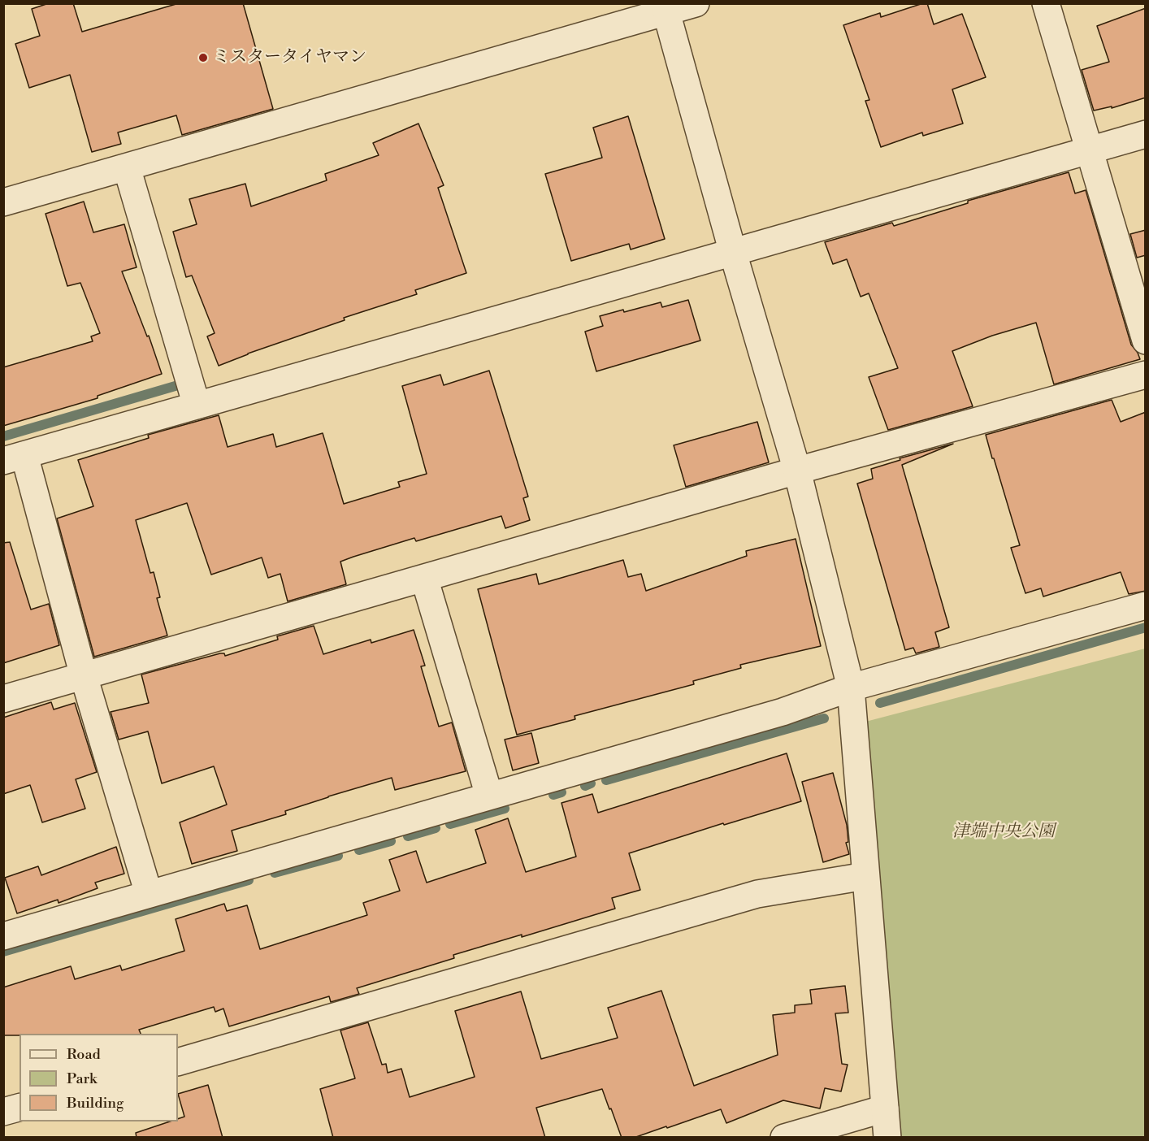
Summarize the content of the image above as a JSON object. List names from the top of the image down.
{
  "parks": ["津端中央公園"],
  "places": ["ミスタータイヤマン"],
  "legend": ["Road", "Park", "Building"]
}
